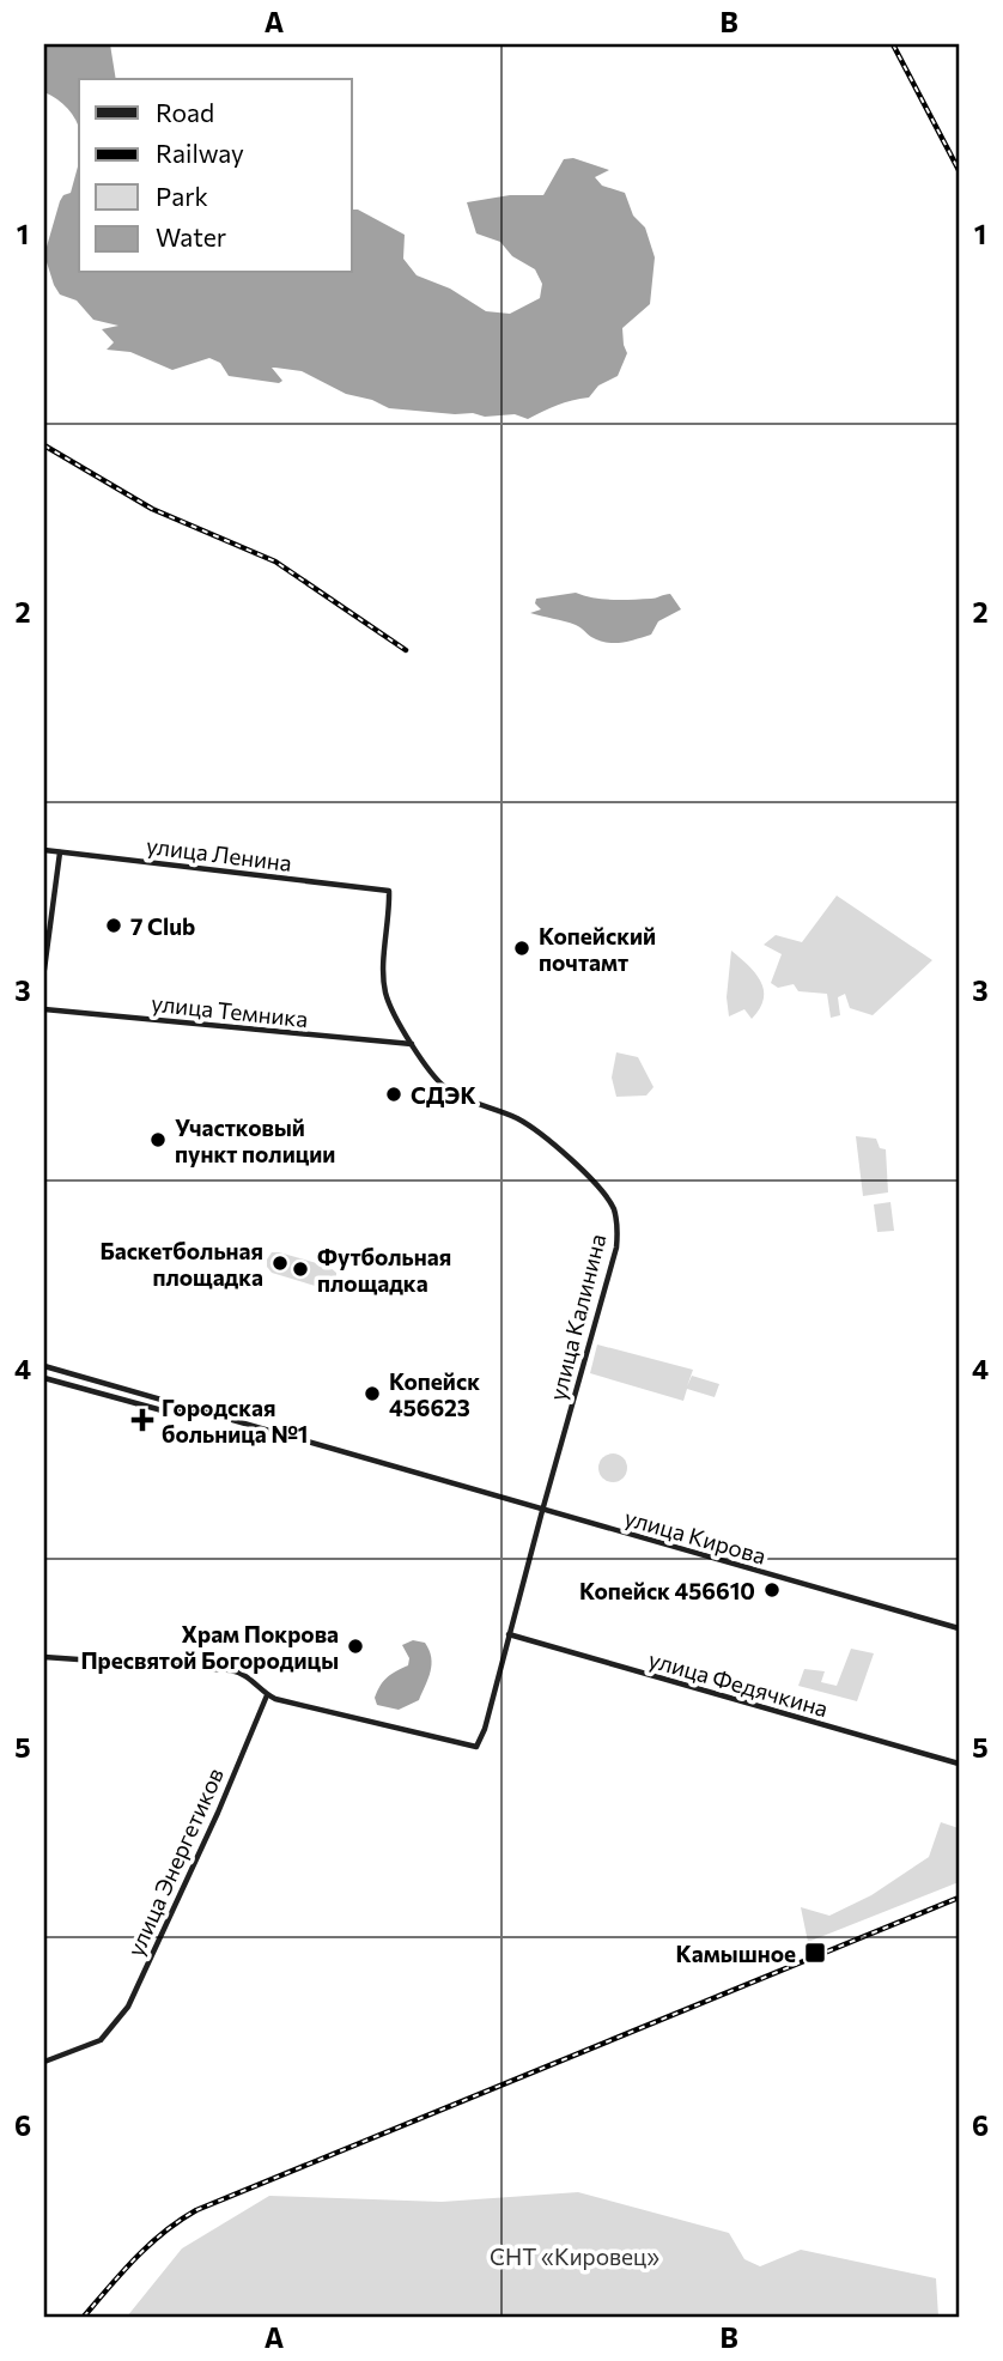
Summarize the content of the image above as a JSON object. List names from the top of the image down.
{
  "streets": {
    "street": [
      "улица Ленина",
      "улица Темника",
      "улица Калинина",
      "улица Кирова",
      "улица Федячкина",
      "улица Энергетиков"
    ]
  },
  "crossings": [
    ["улица Ленина", "улица Калинина"],
    ["улица Темника", "улица Калинина"],
    ["улица Калинина", "улица Кирова"],
    ["улица Калинина", "улица Федячкина"],
    ["улица Калинина", "улица Энергетиков"]
  ],
  "parks": ["СНТ «Кировец»"],
  "places": {
    "other": [
      "7 Club",
      "Копейский почтамт",
      "СДЭК",
      "Участковый пункт полиции",
      "Баскетбольная площадка",
      "Футбольная площадка",
      "Копейск 456623",
      "Копейск 456610",
      "Храм Покрова Пресвятой Богородицы"
    ],
    "health": ["Городская больница №1"],
    "transit": ["Камышное"]
  },
  "legend": [
    "Road",
    "Railway",
    "Park",
    "Water"
  ],
  "grid": {
    "columns": ["A", "B"],
    "rows": [
      "1",
      "2",
      "3",
      "4",
      "5",
      "6"
    ]
  }
}
